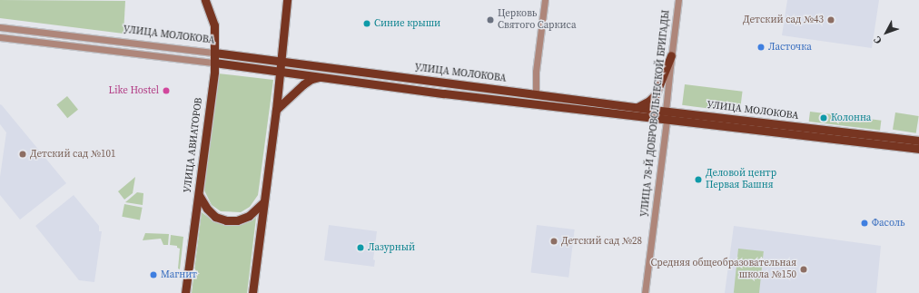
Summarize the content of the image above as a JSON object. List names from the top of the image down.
{
  "streets": {
    "main road": ["УЛИЦА МОЛОКОВА", "УЛИЦА АВИАТОРОВ"],
    "street": ["УЛИЦА 78-Й ДОБРОВОЛЬЧЕСКОЙ БРИГАДЫ"]
  },
  "crossings": [
    ["УЛИЦА МОЛОКОВА", "УЛИЦА 78-Й ДОБРОВОЛЬЧЕСКОЙ БРИГАДЫ"],
    ["УЛИЦА МОЛОКОВА", "УЛИЦА АВИАТОРОВ"]
  ],
  "places": [
    "Церковь Святого Саркиса",
    "Детский сад №43",
    "Синие крыши",
    "Ласточка",
    "Like Hostel",
    "Колонна",
    "Детский сад №101",
    "Деловой центр Первая Башня",
    "Фасоль",
    "Детский сад №28",
    "Лазурный",
    "Средняя общеобразовательная школа №150",
    "Магнит"
  ],
  "north": "bottom left"
}
